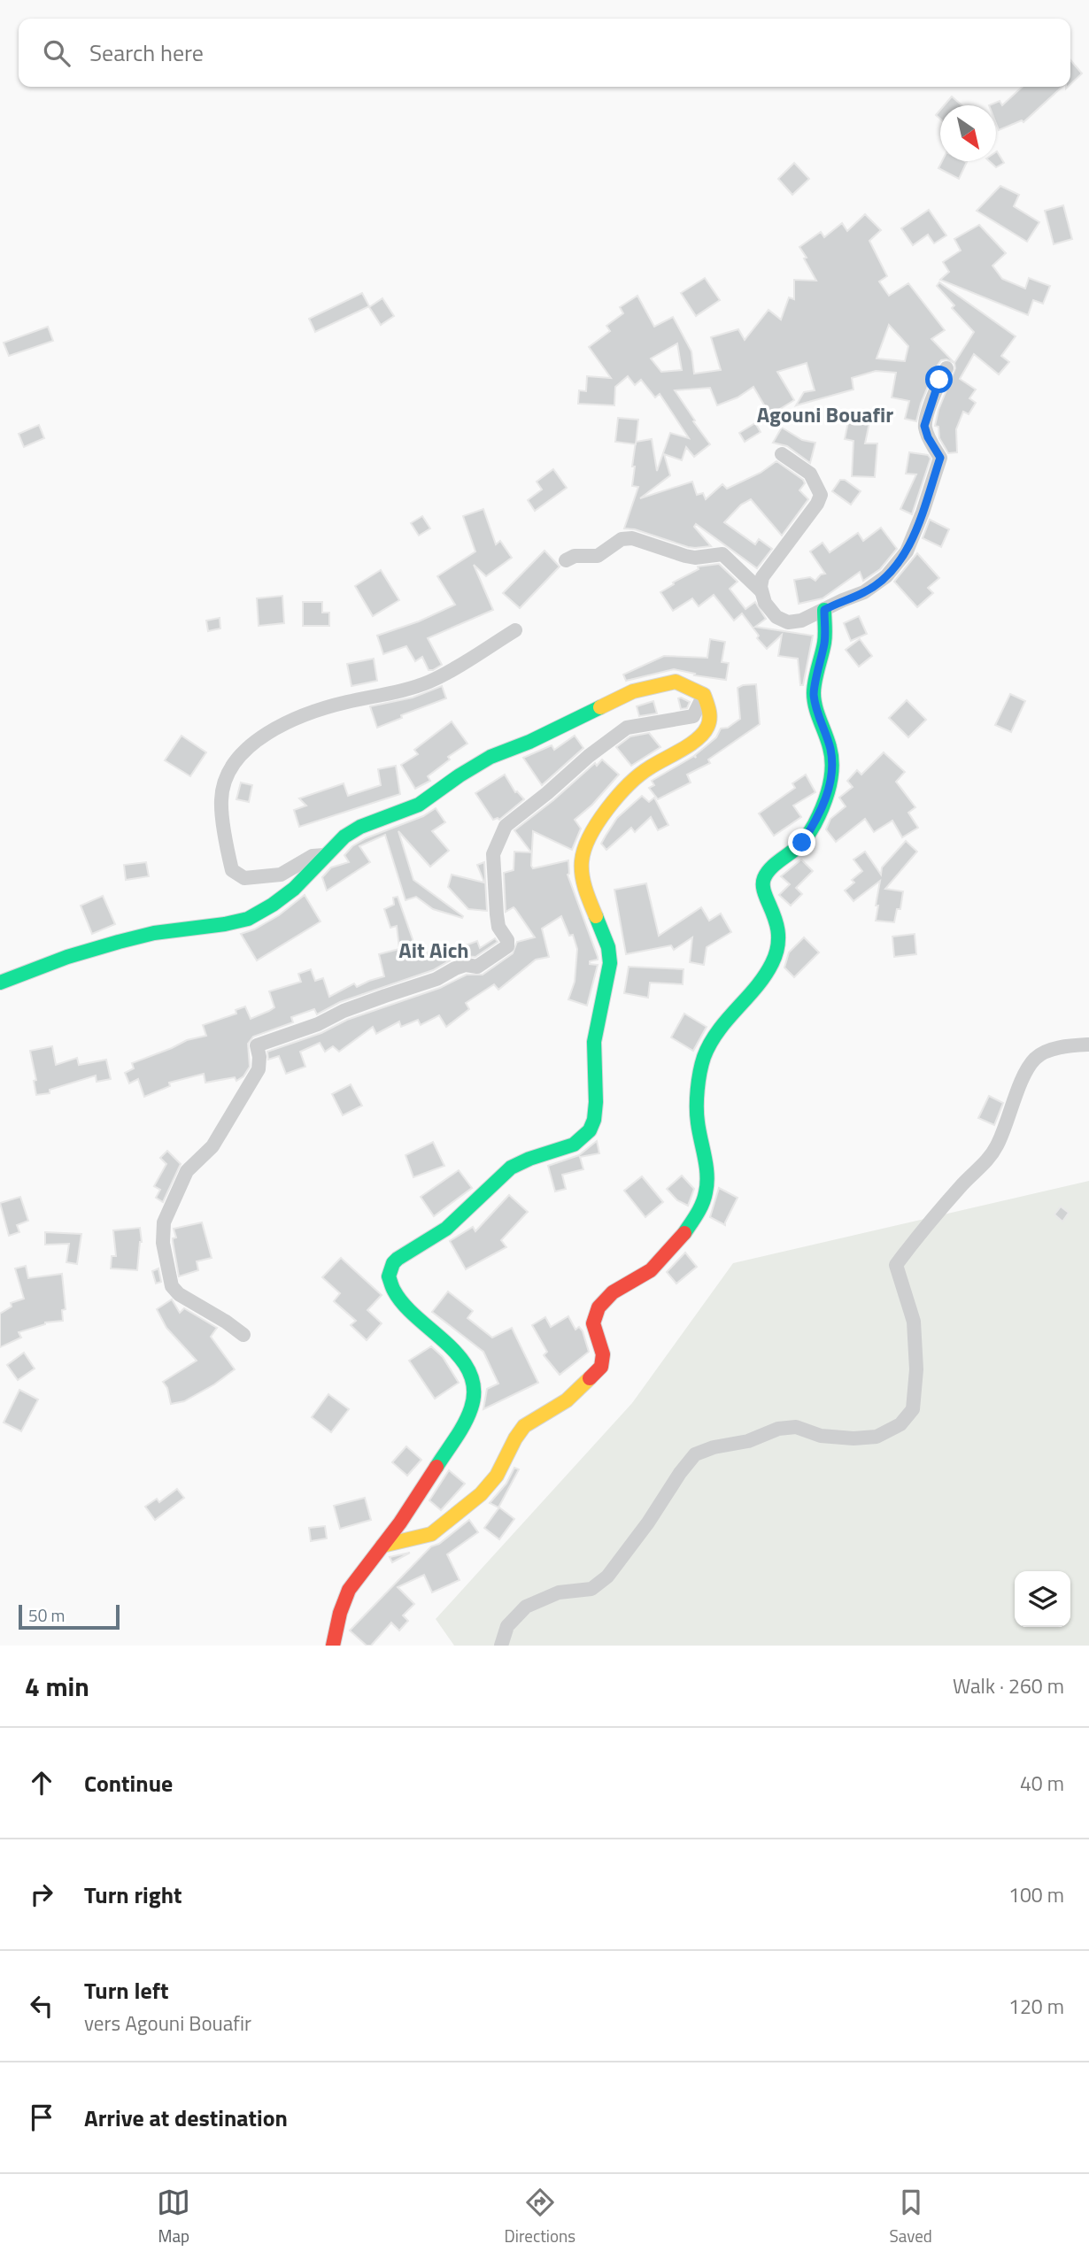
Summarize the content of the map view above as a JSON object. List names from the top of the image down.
{
  "districts": ["Agouni Bouafir", "Ait Aich"],
  "scale_bar": "50 m",
  "north": "bottom right",
  "page": {
    "search": "Search here",
    "scale": "50 m",
    "heading": ["4 min", "Walk · 260 m"],
    "list": [
      ["Continue", "40 m"],
      ["Turn right", "100 m"],
      ["Turn left", "vers Agouni Bouafir", "120 m"],
      "Arrive at destination"
    ],
    "nav": ["Map", "Directions", "Saved"]
  }
}
